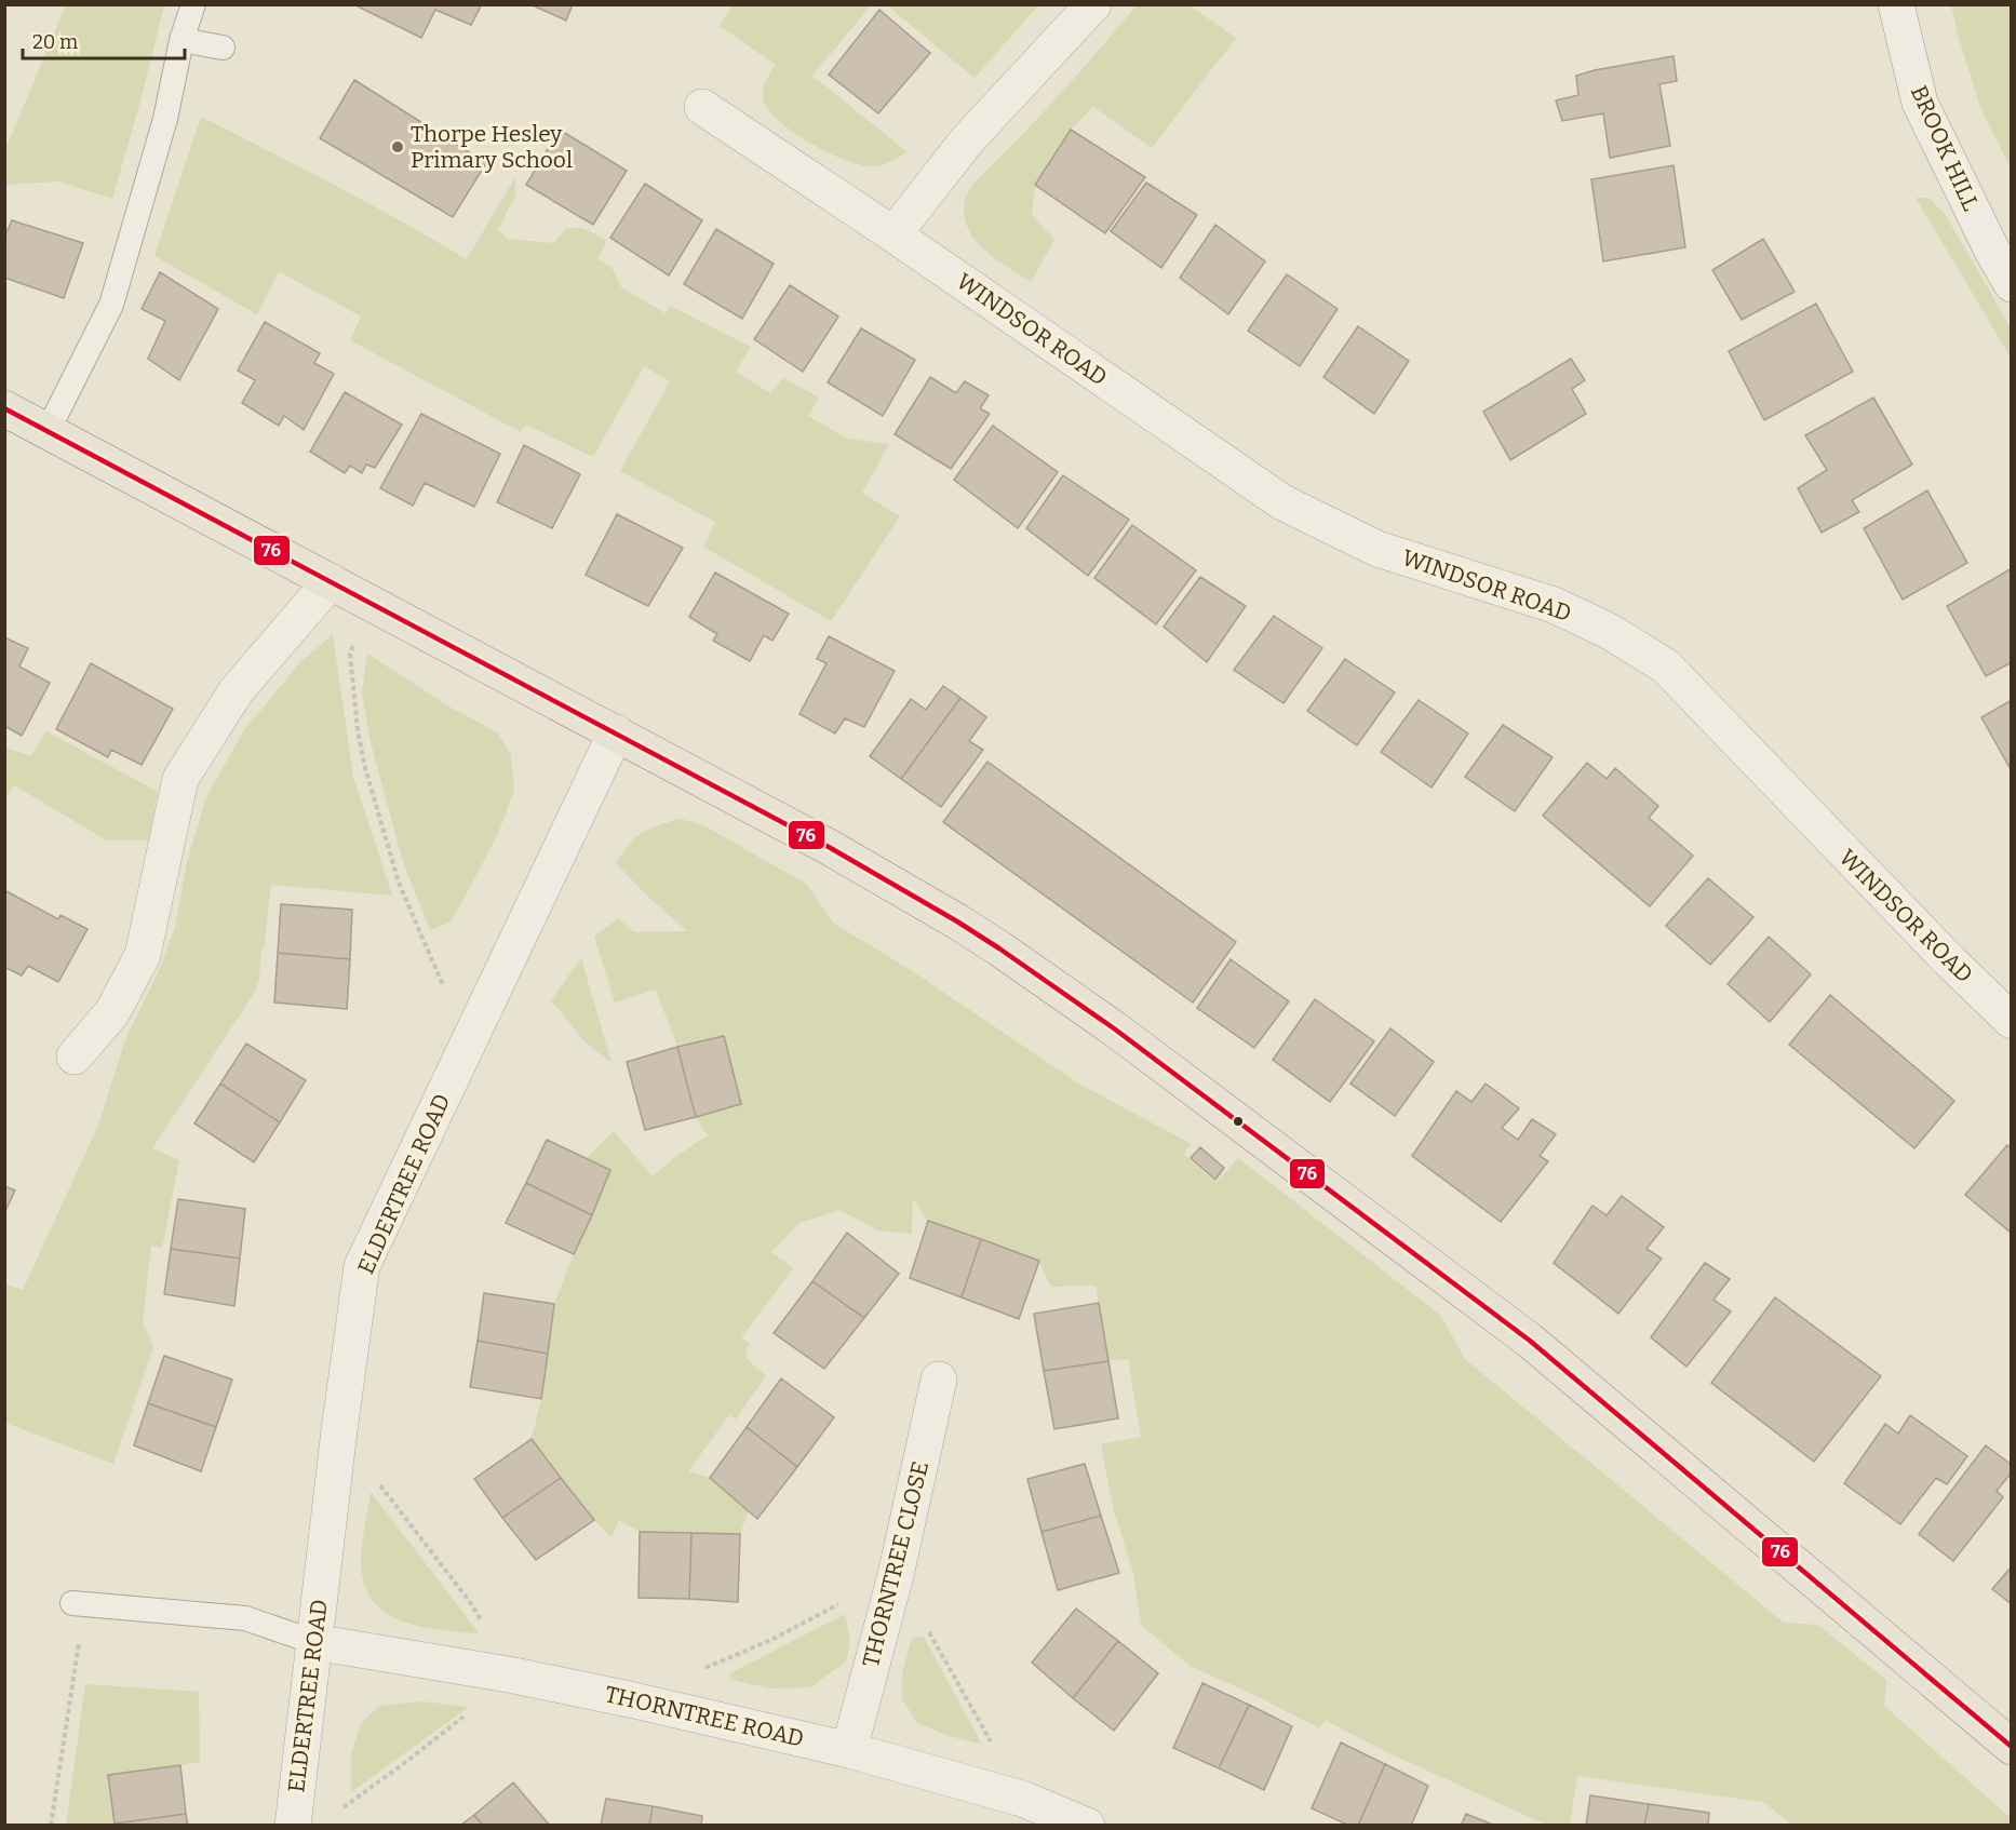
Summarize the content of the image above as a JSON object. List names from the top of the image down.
{
  "streets": {
    "street": [
      "BROOK HILL",
      "WINDSOR ROAD",
      "ELDERTREE ROAD",
      "THORNTREE CLOSE",
      "THORNTREE ROAD"
    ]
  },
  "crossings": [
    ["ELDERTREE ROAD", "THORNTREE ROAD"],
    ["THORNTREE CLOSE", "THORNTREE ROAD"]
  ],
  "places": ["Thorpe Hesley Primary School"],
  "lines": ["transit line 76"],
  "scale_bar": "20 m"
}
